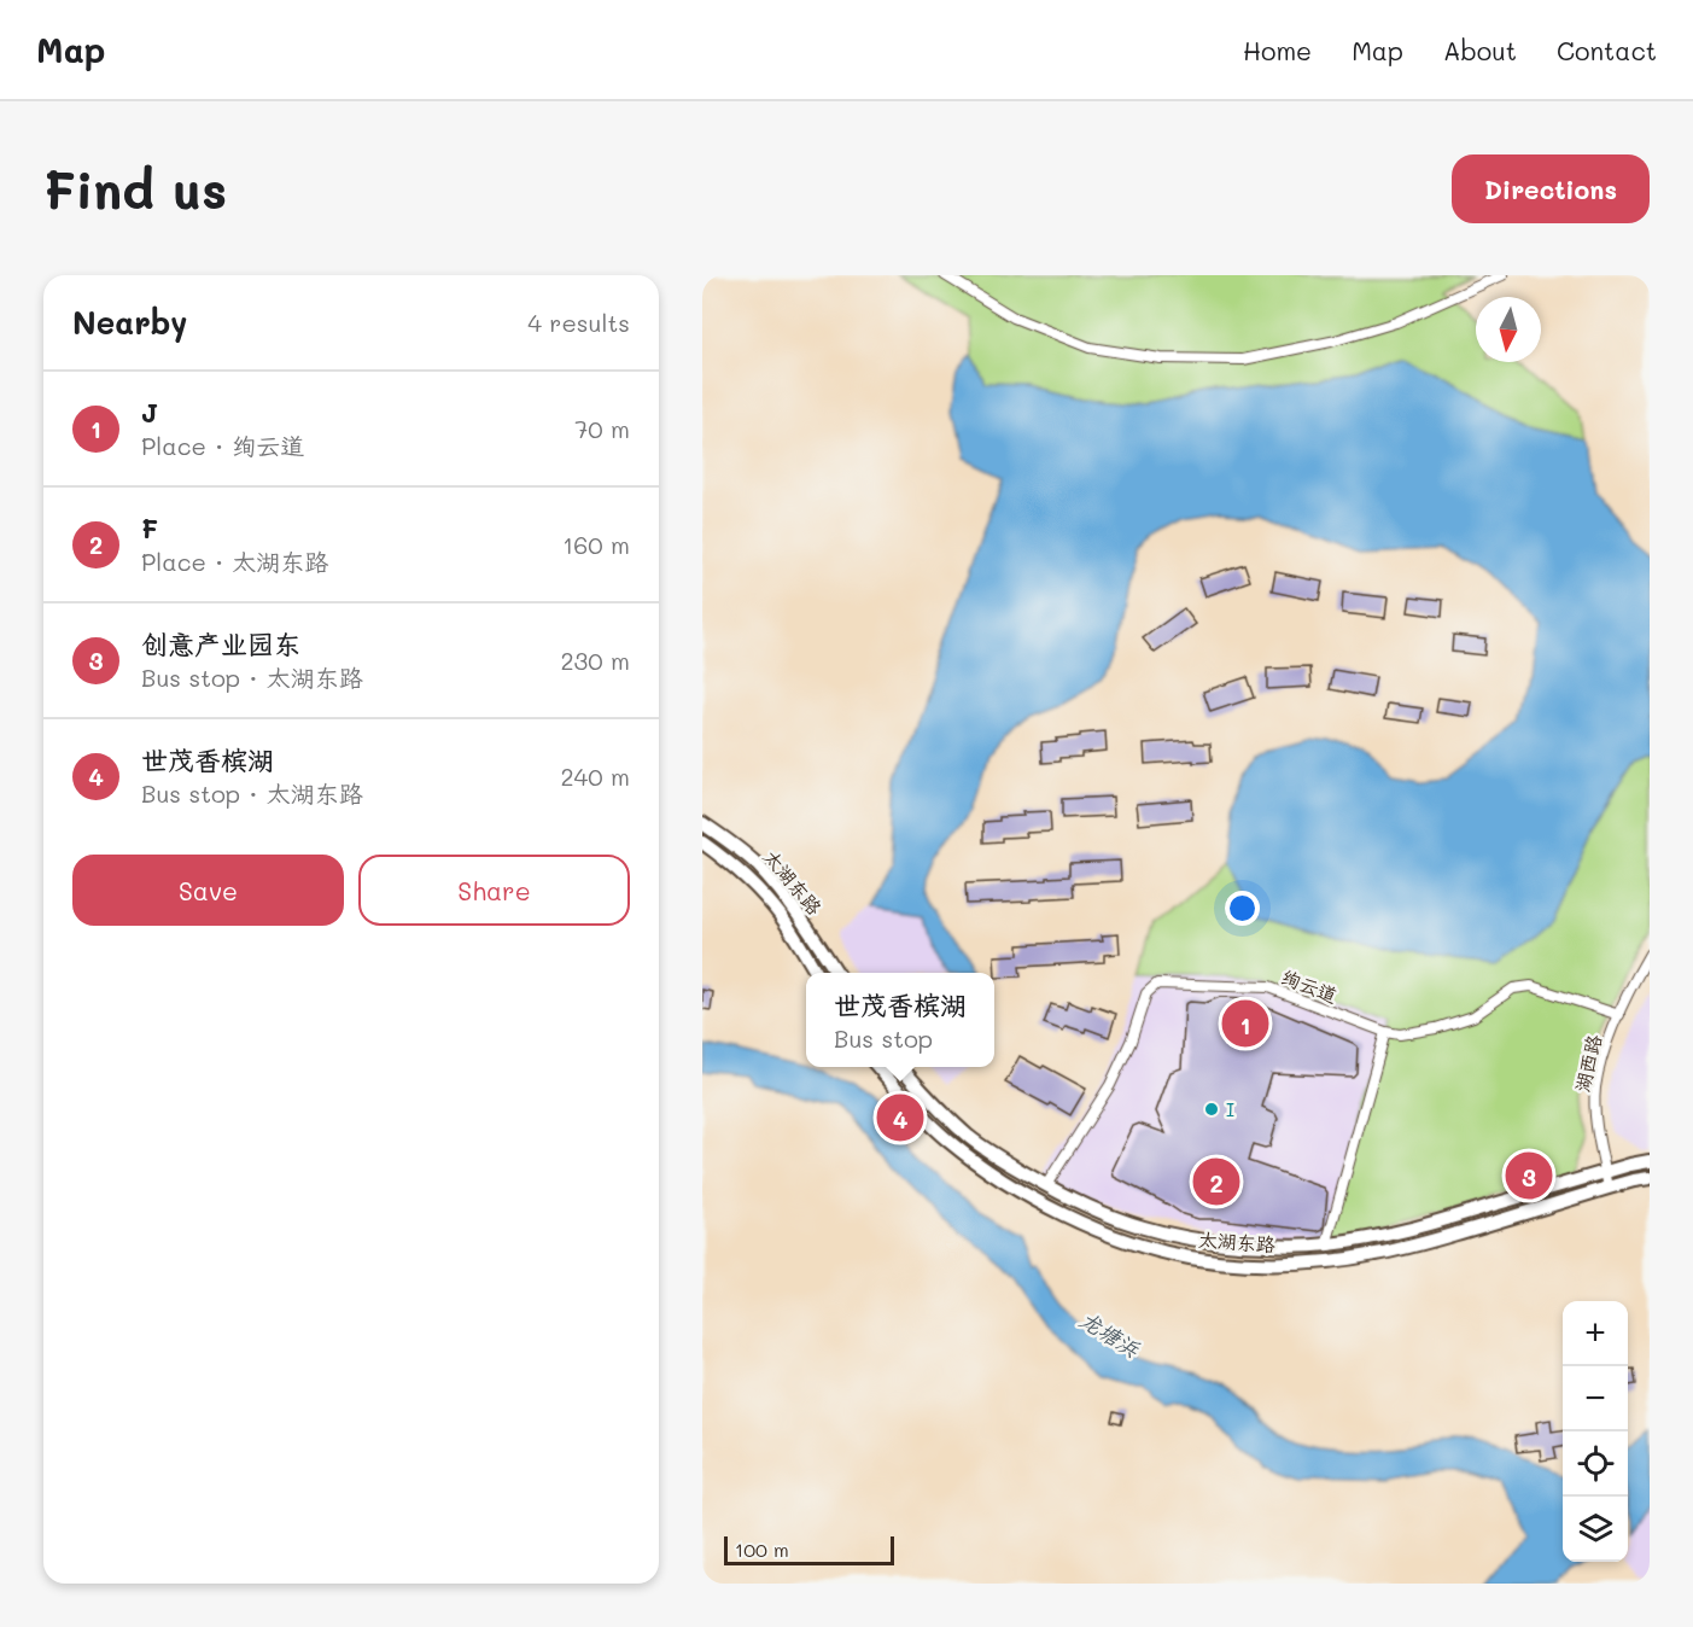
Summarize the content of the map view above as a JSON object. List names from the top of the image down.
{
  "streets": {
    "main road": ["太湖东路"],
    "street": ["绚云道", "湖西路"]
  },
  "crossings": [
    ["太湖东路", "绚云道"],
    ["太湖东路", "湖西路"],
    ["绚云道", "湖西路"]
  ],
  "water": ["龙塘浜"],
  "places": ["I"],
  "scale_bar": "100 m",
  "north": "bottom",
  "page": {
    "header": "Map",
    "nav": [
      "Home",
      "Map",
      "About",
      "Contact"
    ],
    "buttons": [
      "Directions",
      ["Save", "Share"]
    ],
    "title": "Find us",
    "heading": ["Nearby", "4 results"],
    "list": [
      {
        "mark": "1",
        "name": "J",
        "note": "Place · 绚云道",
        "value": "70 m"
      },
      {
        "mark": "2",
        "name": "F",
        "note": "Place · 太湖东路",
        "value": "160 m"
      },
      {
        "mark": "3",
        "name": "创意产业园东",
        "note": "Bus stop · 太湖东路",
        "value": "230 m"
      },
      {
        "mark": "4",
        "name": "世茂香槟湖",
        "note": "Bus stop · 太湖东路",
        "value": "240 m"
      }
    ],
    "popup": ["世茂香槟湖", "Bus stop"],
    "pins": [
      "1",
      "4",
      "3",
      "2"
    ],
    "map_buttons": ["+", "−"],
    "scale": "100 m"
  }
}
